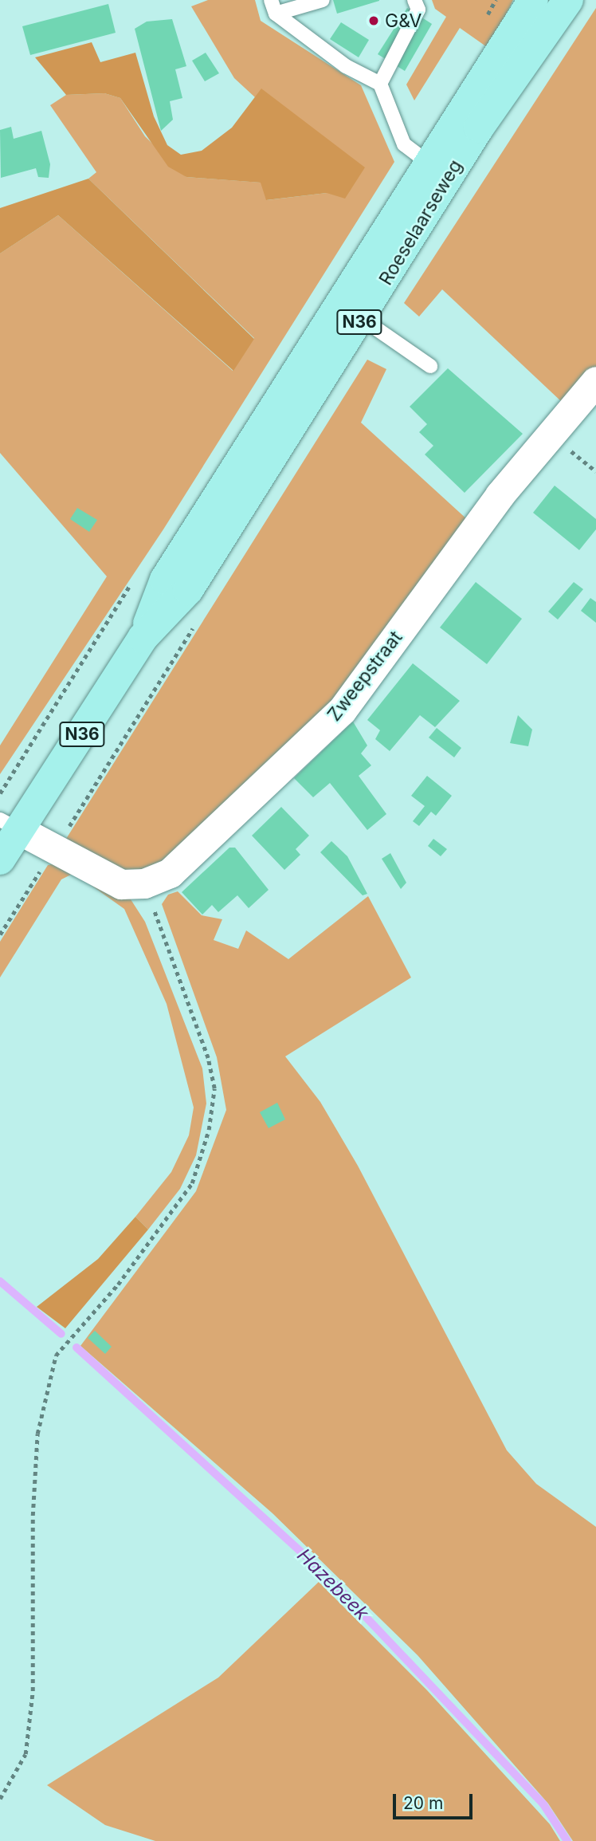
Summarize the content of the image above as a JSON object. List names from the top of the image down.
{
  "streets": {
    "main road": ["Roeselaarseweg", "N36"],
    "street": ["Zweepstraat"]
  },
  "crossings": [
    ["Roeselaarseweg", "Zweepstraat"]
  ],
  "water": ["Hazebeek"],
  "places": ["G&V"],
  "scale_bar": "20 m"
}
